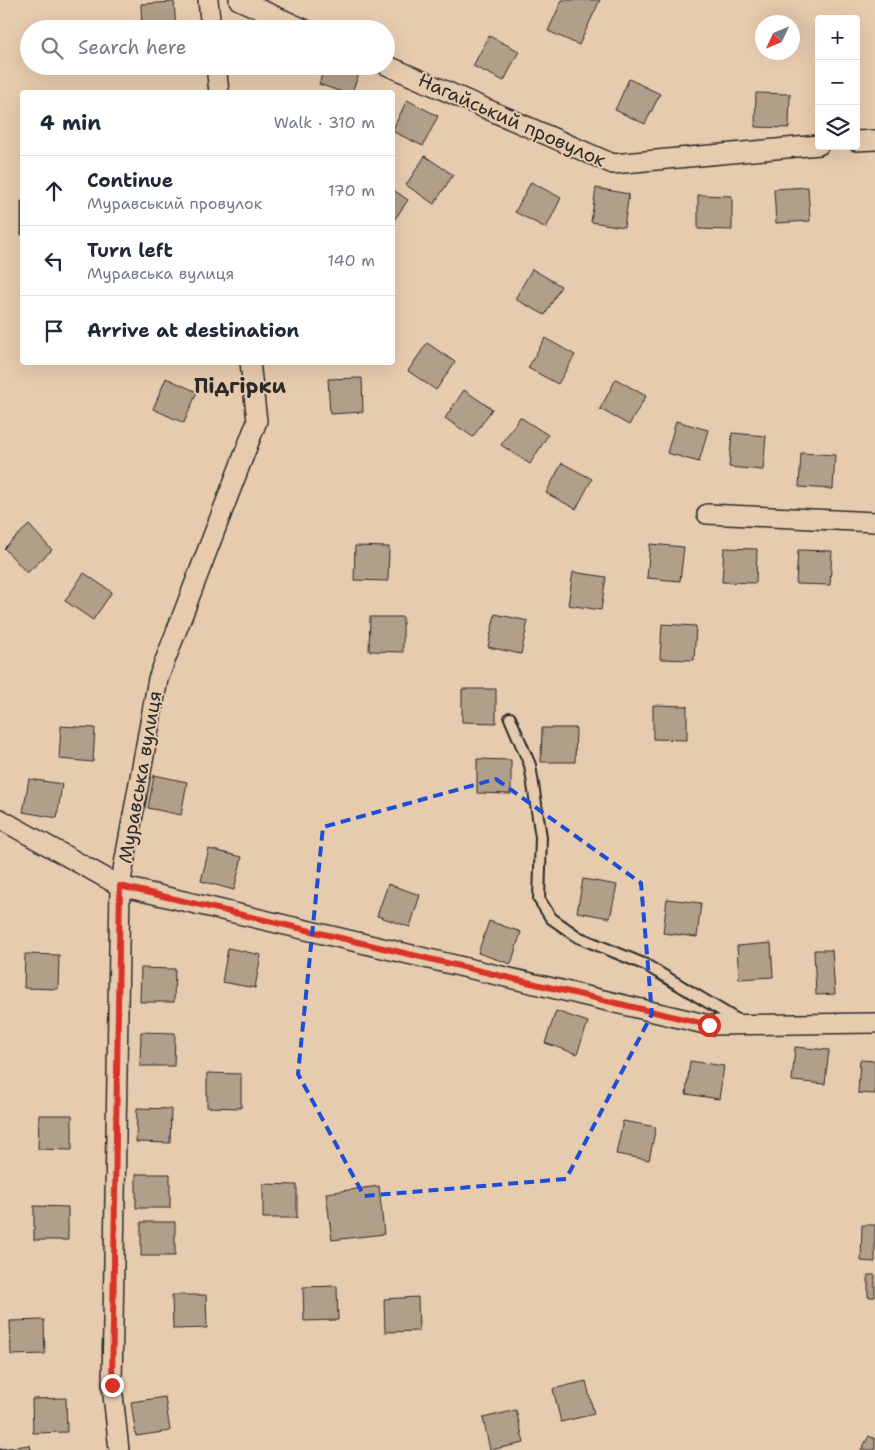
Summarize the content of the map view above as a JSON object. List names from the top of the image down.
{
  "streets": {
    "street": ["Нагайський провулок", "Муравська вулиця"]
  },
  "districts": ["Підгірки"],
  "north": "bottom left",
  "page": {
    "map_buttons": ["+", "−"],
    "search": "Search here",
    "heading": ["4 min", "Walk · 310 m"],
    "list": [
      ["Continue", "Муравський провулок", "170 m"],
      ["Turn left", "Муравська вулиця", "140 m"],
      "Arrive at destination"
    ]
  }
}
